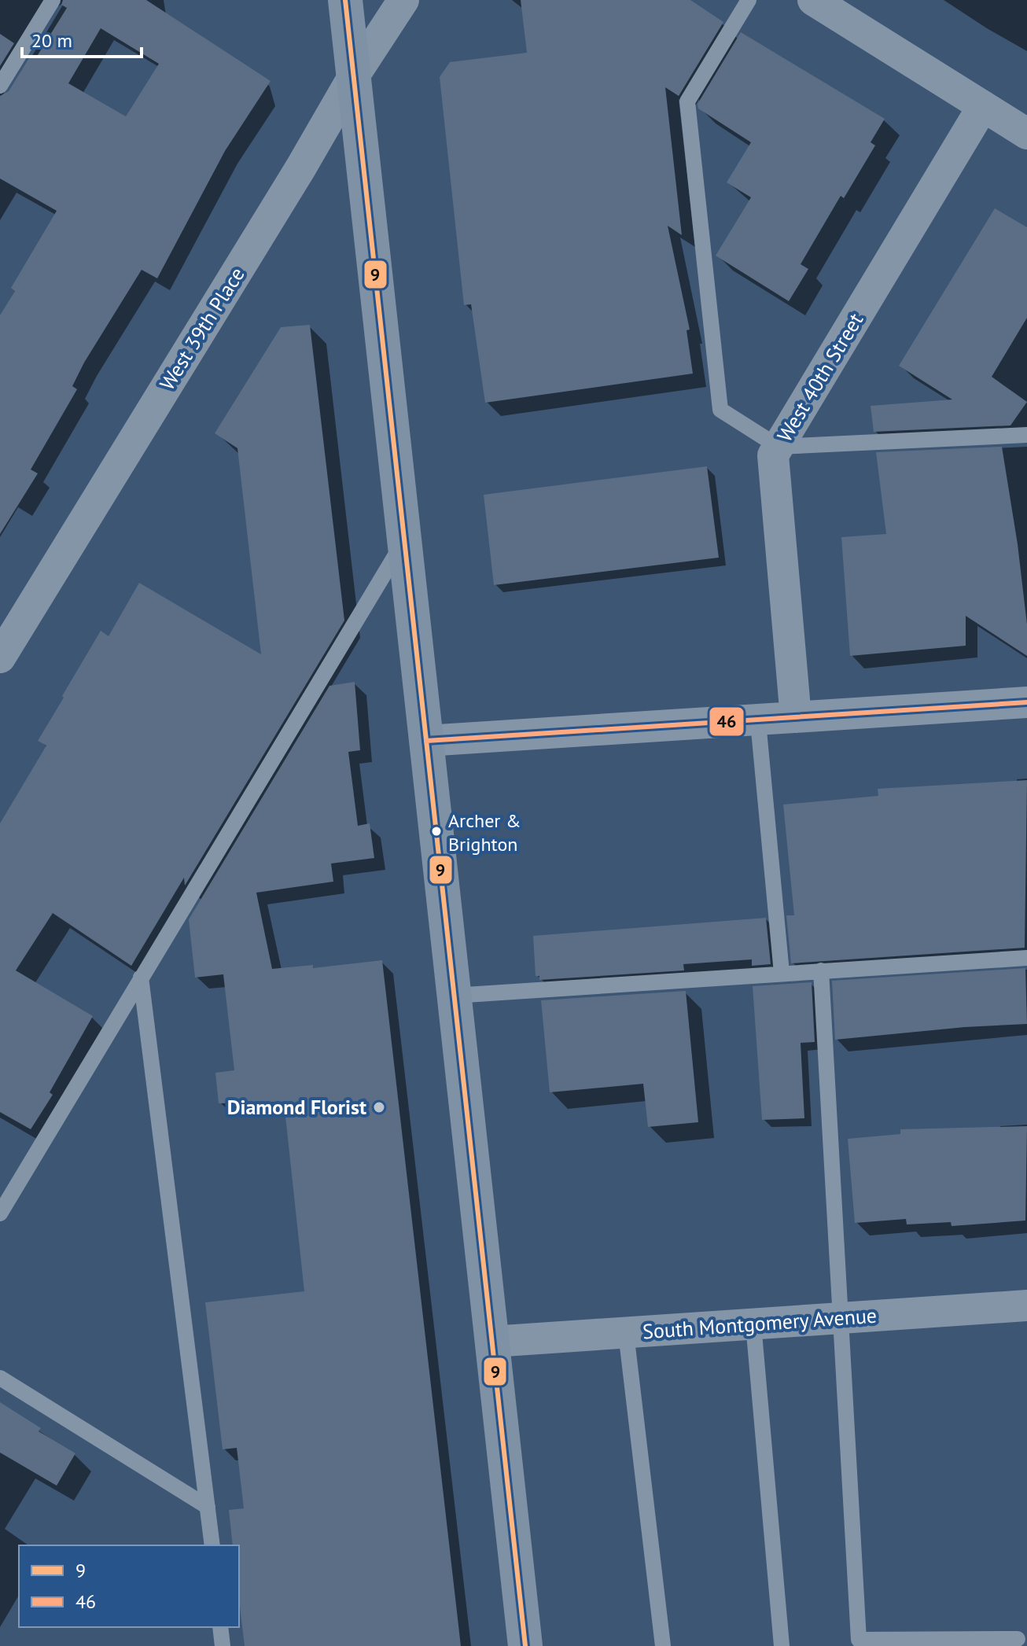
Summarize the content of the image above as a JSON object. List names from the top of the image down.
{
  "streets": {
    "street": ["West 39th Place", "West 40th Street", "South Montgomery Avenue"]
  },
  "places": ["Archer & Brighton", "Diamond Florist"],
  "lines": ["transit line 9", "transit line 46"],
  "legend": ["9", "46"],
  "scale_bar": "20 m"
}
